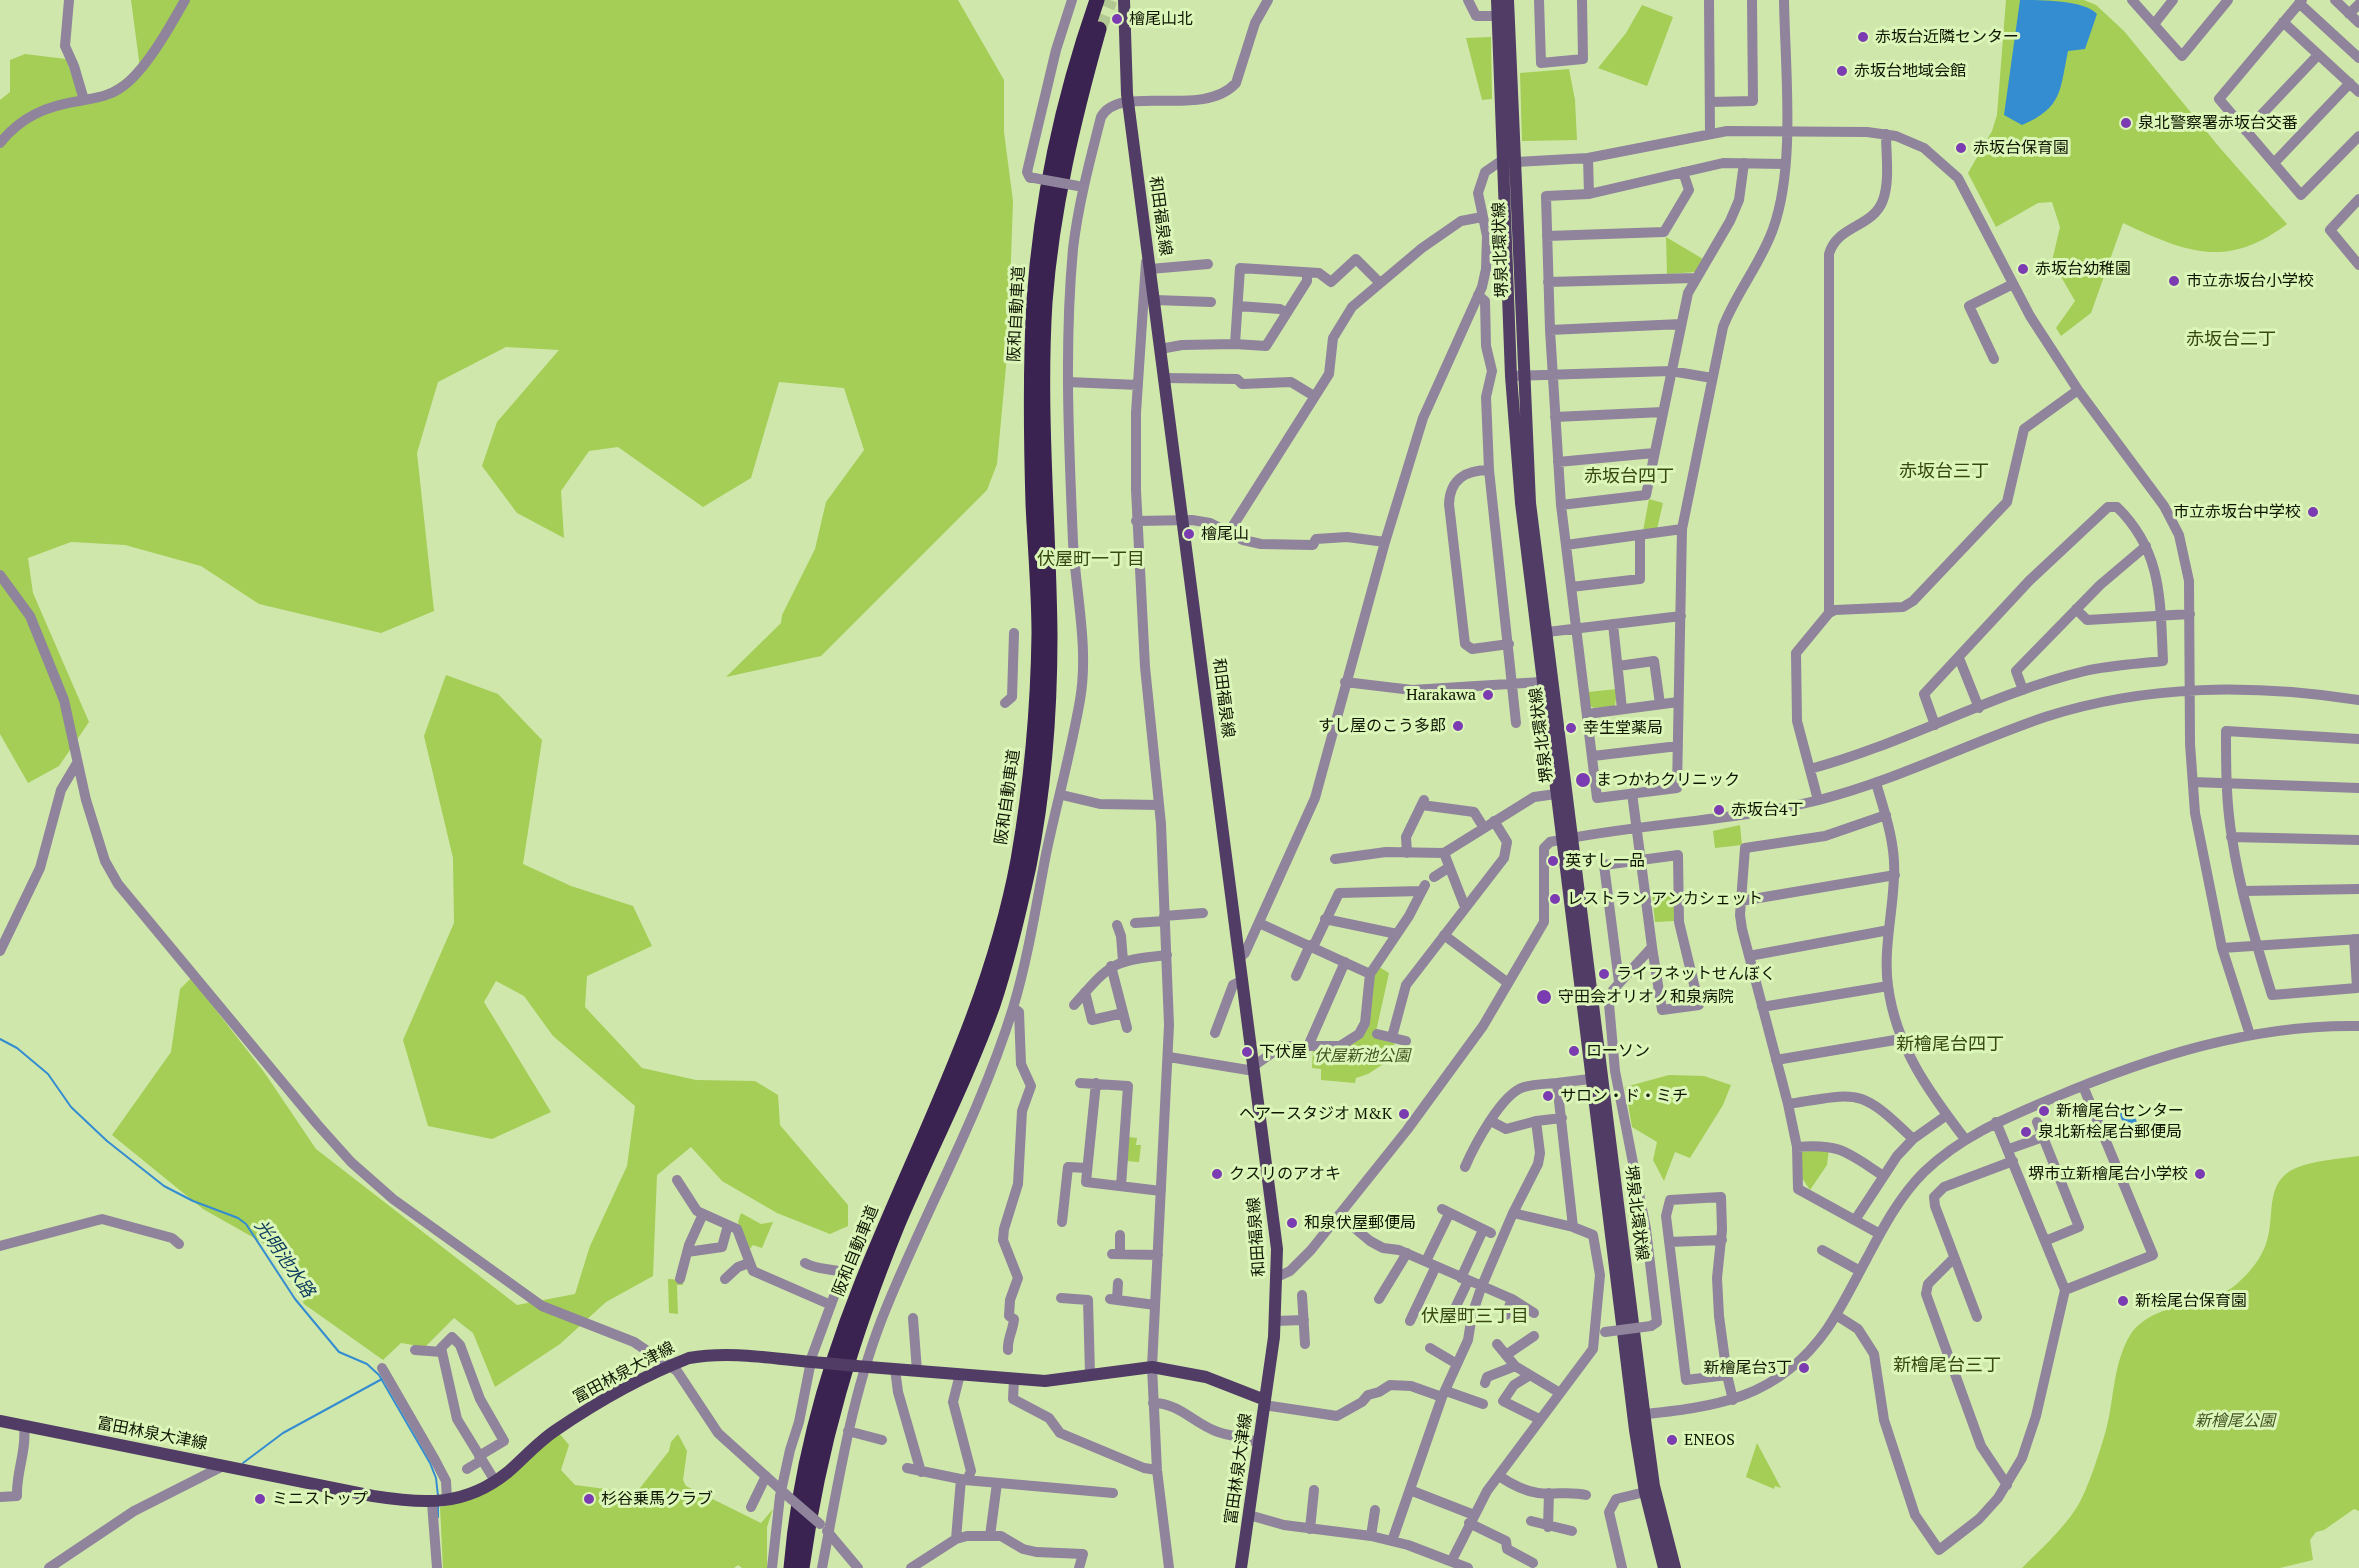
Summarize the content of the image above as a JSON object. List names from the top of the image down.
{
  "streets": {
    "highway": ["阪和自動車道"],
    "main road": ["和田福泉線", "堺泉北環状線", "富田林泉大津線"]
  },
  "crossings": [
    ["和田福泉線", "富田林泉大津線"]
  ],
  "districts": [
    "赤坂台二丁",
    "赤坂台三丁",
    "赤坂台四丁",
    "伏屋町一丁目",
    "新檜尾台四丁",
    "伏屋町三丁目",
    "新檜尾台三丁"
  ],
  "water": ["光明池水路"],
  "parks": ["伏屋新池公園", "新檜尾公園"],
  "places": [
    "檜尾山北",
    "赤坂台近隣センター",
    "赤坂台地域会館",
    "泉北警察署赤坂台交番",
    "赤坂台保育園",
    "赤坂台幼稚園",
    "市立赤坂台小学校",
    "市立赤坂台中学校",
    "檜尾山",
    "Harakawa",
    "すし屋のこう多郎",
    "幸生堂薬局",
    "まつかわクリニック",
    "赤坂台4丁",
    "英すし一品",
    "レストラン アンカシェット",
    "ライフネットせんぼく",
    "守田会オリオノ和泉病院",
    "ローソン",
    "下伏屋",
    "サロン・ド・ミチ",
    "新檜尾台センター",
    "ヘアースタジオ M&K",
    "泉北新桧尾台郵便局",
    "クスリのアオキ",
    "堺市立新檜尾台小学校",
    "和泉伏屋郵便局",
    "新桧尾台保育園",
    "新檜尾台3丁",
    "ENEOS",
    "ミニストップ",
    "杉谷乗馬クラブ"
  ]
}
